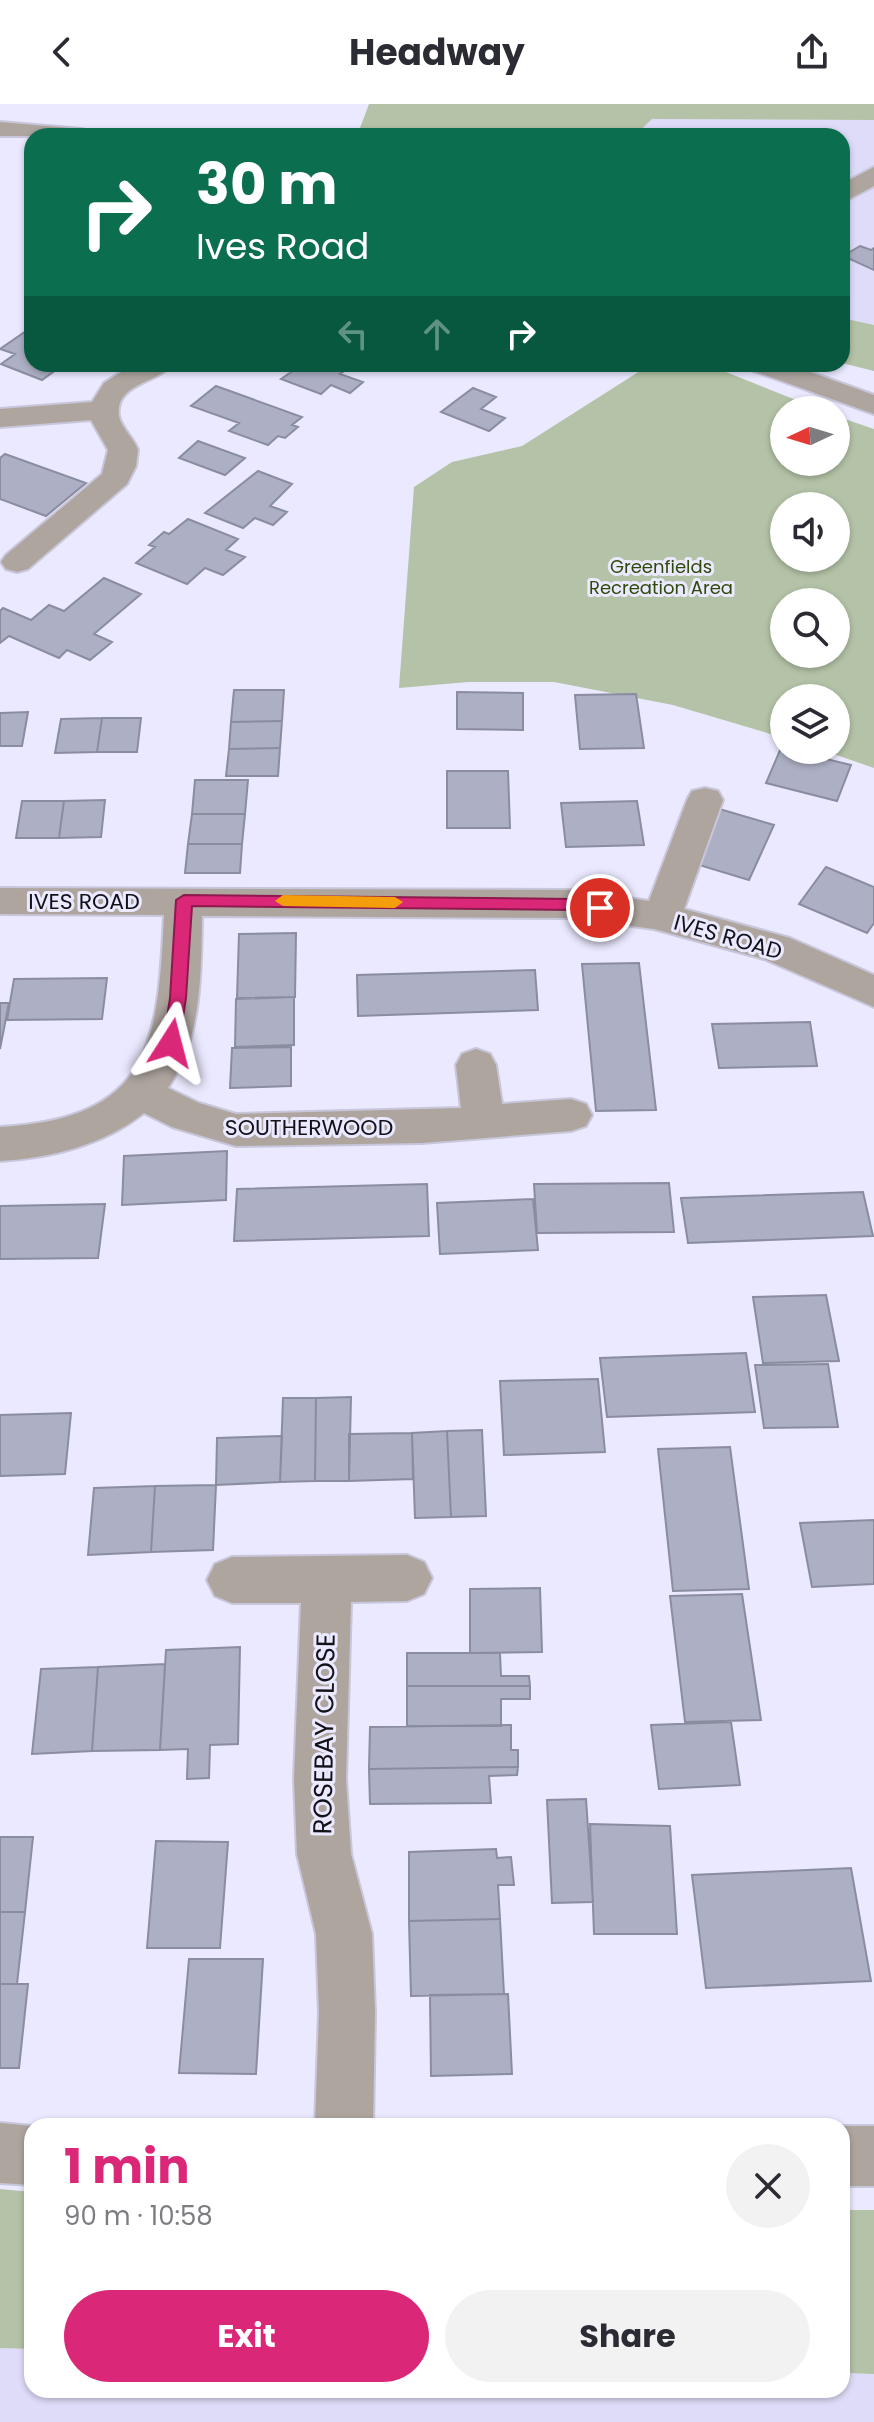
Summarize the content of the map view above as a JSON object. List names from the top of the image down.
{
  "streets": {
    "street": ["IVES ROAD", "SOUTHERWOOD", "ROSEBAY CLOSE"]
  },
  "parks": ["Greenfields Recreation Area"],
  "north": "left",
  "page": {
    "header": "Headway",
    "turn": ["30 m", "Ives Road"],
    "heading": ["1 min", "90 m · 10:58"],
    "buttons": ["Exit", "Share"]
  }
}
